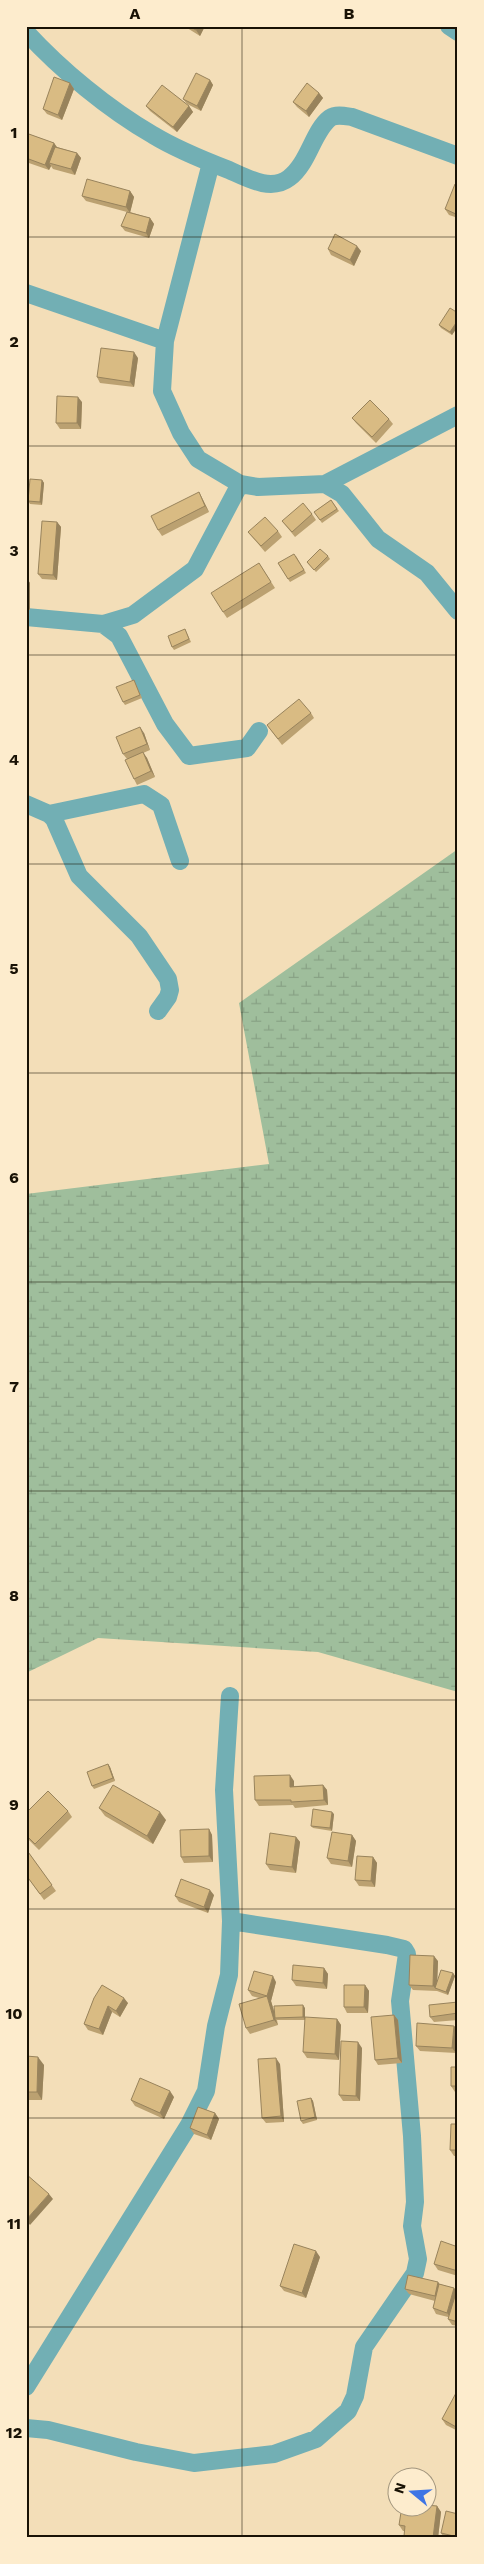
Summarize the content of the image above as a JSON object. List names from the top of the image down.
{
  "north": "left",
  "grid": {
    "columns": ["A", "B"],
    "rows": [
      "1",
      "2",
      "3",
      "4",
      "5",
      "6",
      "7",
      "8",
      "9",
      "10",
      "11",
      "12"
    ]
  }
}
